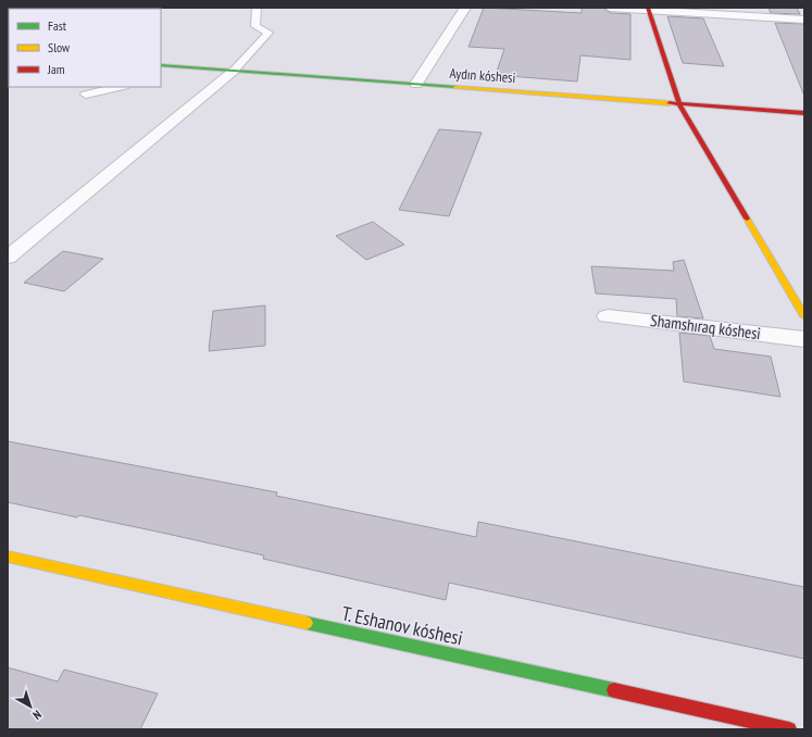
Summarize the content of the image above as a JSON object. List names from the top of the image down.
{
  "streets": {
    "street": ["Aydın kóshesi", "Shamshıraq kóshesi", "T. Eshanov kóshesi"]
  },
  "legend": ["Fast", "Slow", "Jam"],
  "north": "bottom right"
}
